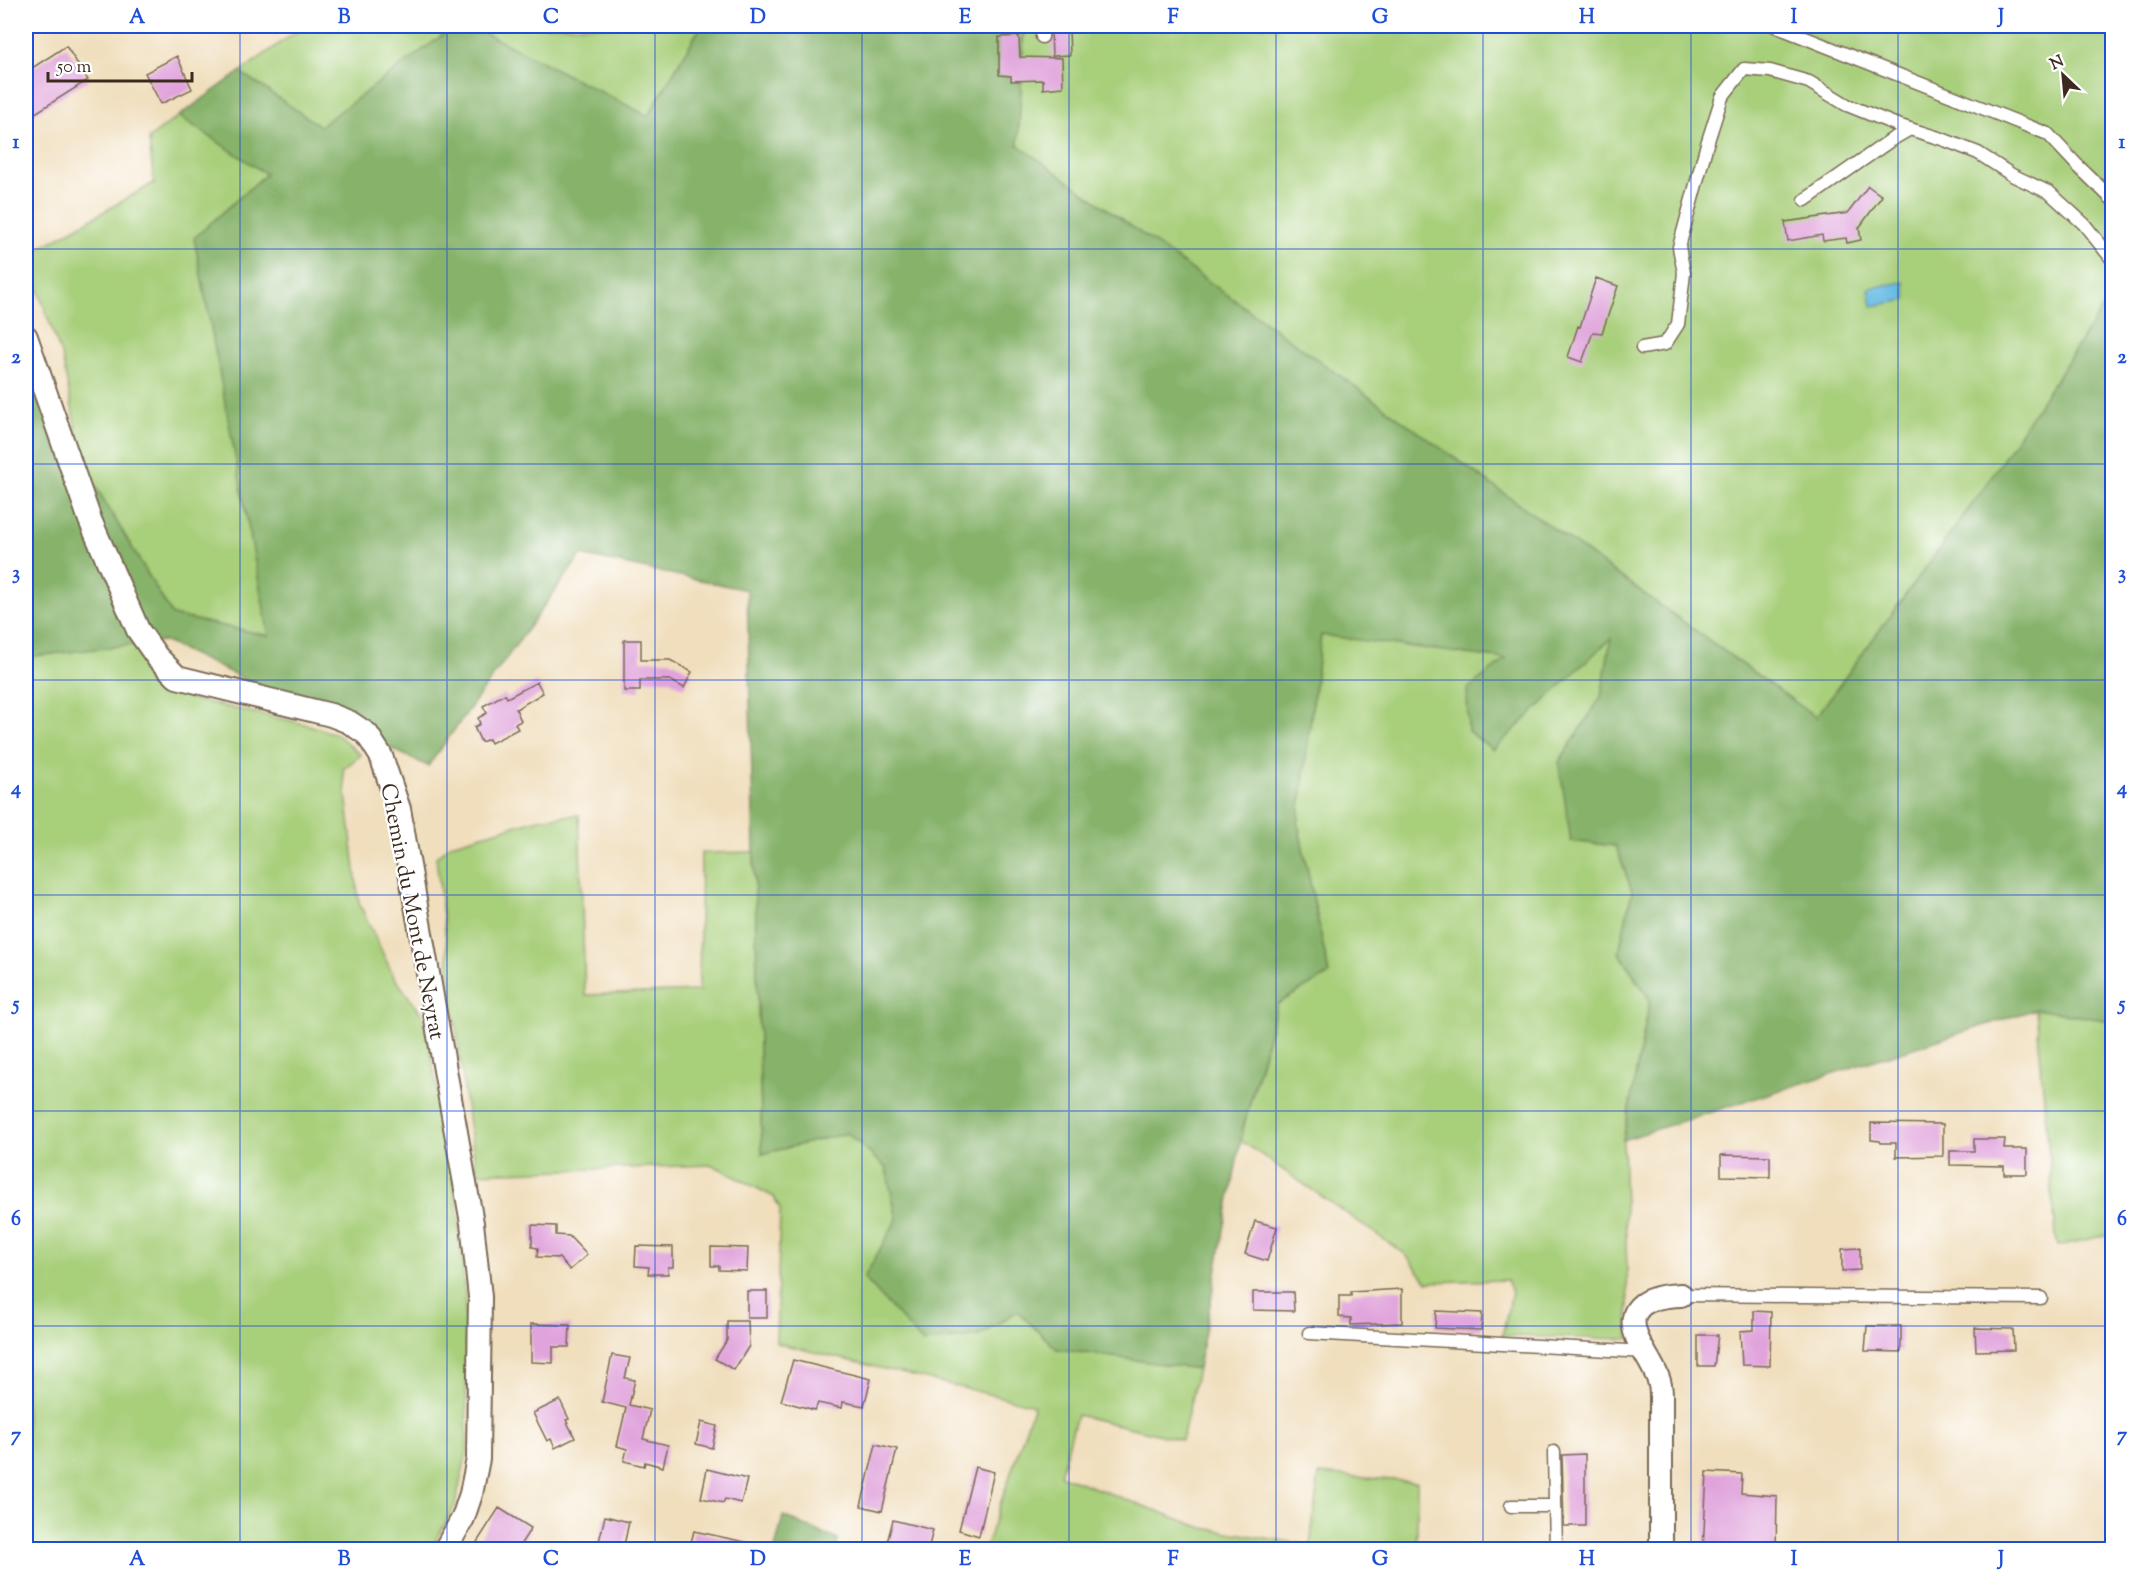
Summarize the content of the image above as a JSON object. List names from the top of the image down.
{
  "streets": {
    "street": ["Chemin du Mont de Neyrat"]
  },
  "scale_bar": "50 m",
  "north": "top left",
  "grid": {
    "columns": [
      "A",
      "B",
      "C",
      "D",
      "E",
      "F",
      "G",
      "H",
      "I",
      "J"
    ],
    "rows": [
      "1",
      "2",
      "3",
      "4",
      "5",
      "6",
      "7"
    ]
  }
}
